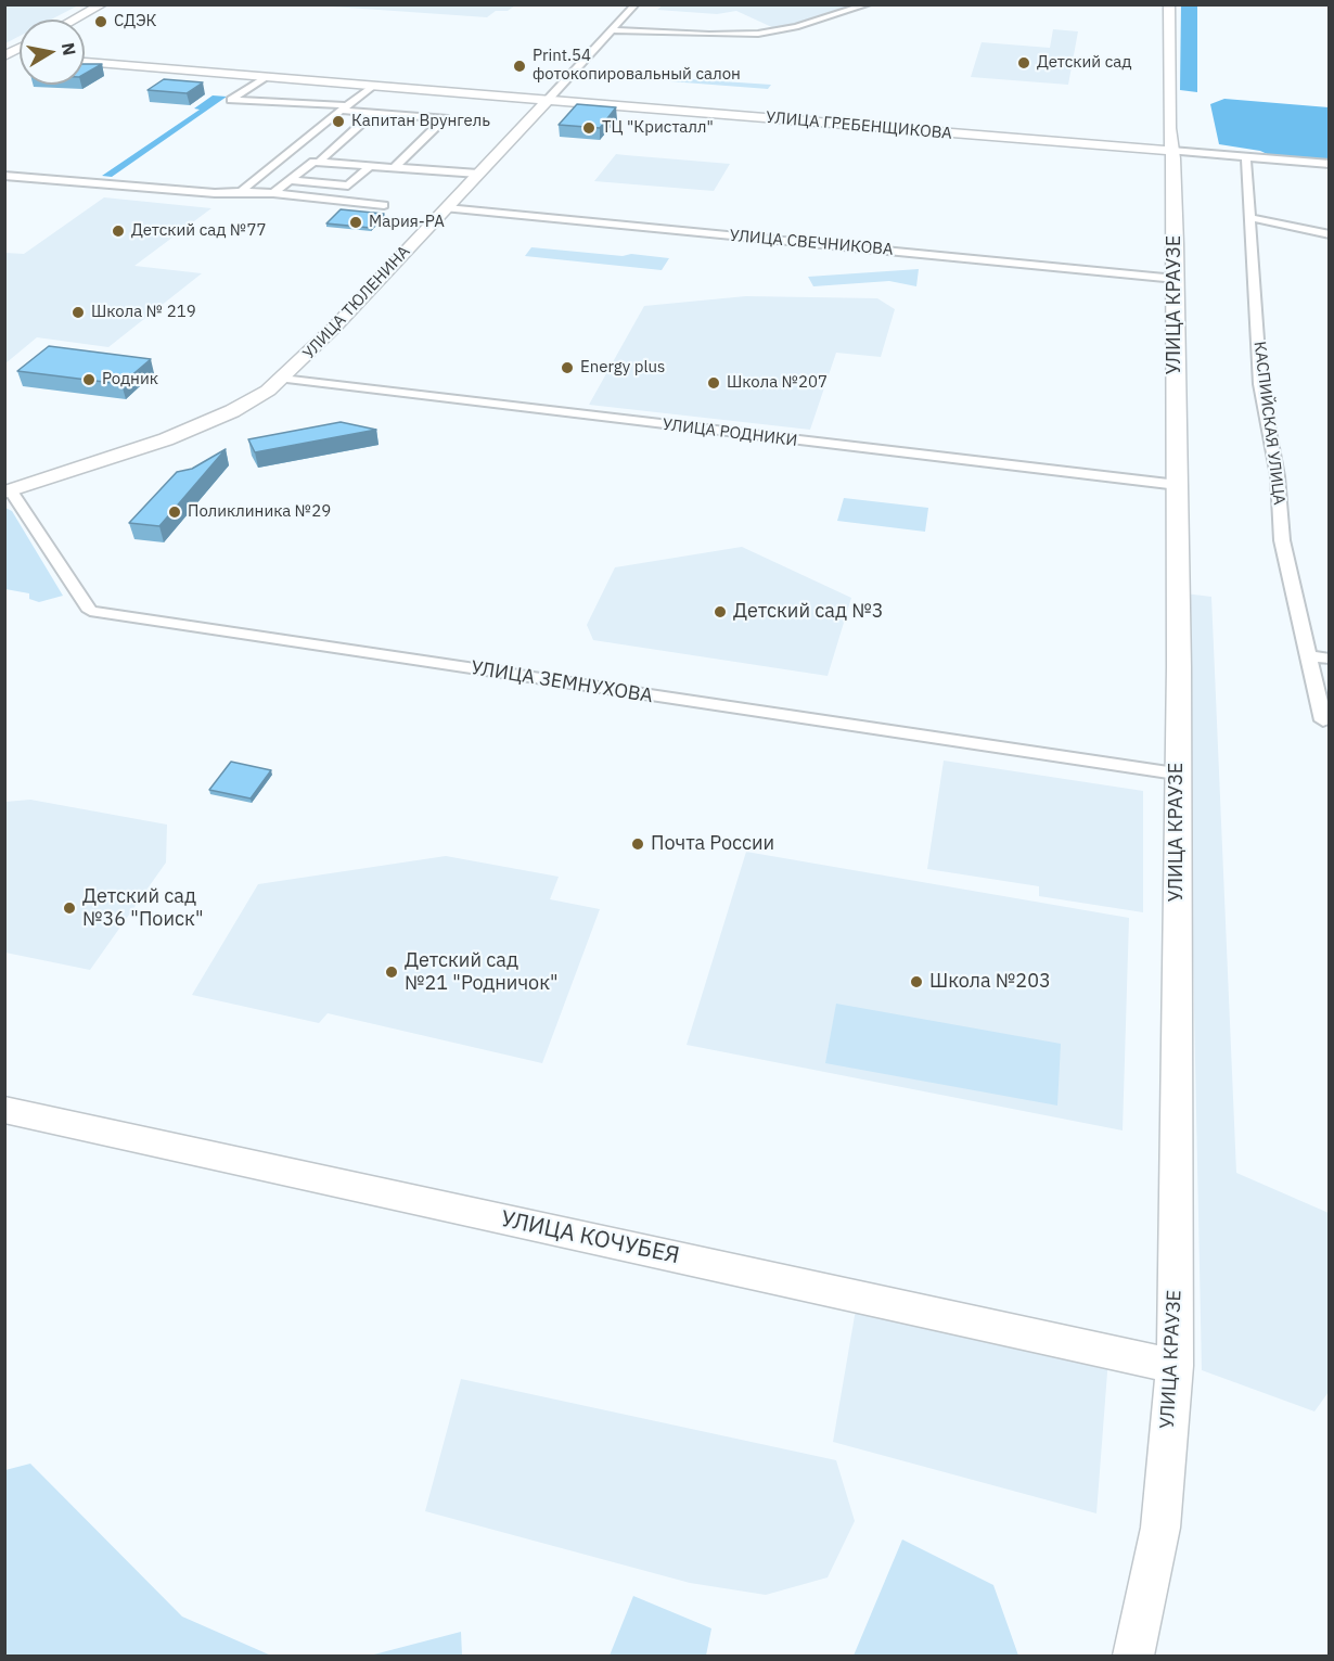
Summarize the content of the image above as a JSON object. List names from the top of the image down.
{
  "streets": {
    "street": [
      "УЛИЦА ГРЕБЕНЩИКОВА",
      "УЛИЦА СВЕЧНИКОВА",
      "УЛИЦА ТЮЛЕНИНА",
      "УЛИЦА КРАУЗЕ",
      "КАСПИЙСКАЯ УЛИЦА",
      "УЛИЦА РОДНИКИ",
      "УЛИЦА ЗЕМНУХОВА",
      "УЛИЦА КОЧУБЕЯ"
    ]
  },
  "crossings": [
    ["УЛИЦА ГРЕБЕНЩИКОВА", "УЛИЦА ТЮЛЕНИНА"],
    ["УЛИЦА ГРЕБЕНЩИКОВА", "УЛИЦА КРАУЗЕ"],
    ["УЛИЦА СВЕЧНИКОВА", "УЛИЦА ТЮЛЕНИНА"],
    ["УЛИЦА СВЕЧНИКОВА", "УЛИЦА КРАУЗЕ"],
    ["УЛИЦА ТЮЛЕНИНА", "УЛИЦА РОДНИКИ"],
    ["УЛИЦА ТЮЛЕНИНА", "УЛИЦА ЗЕМНУХОВА"],
    ["УЛИЦА КРАУЗЕ", "УЛИЦА РОДНИКИ"],
    ["УЛИЦА КРАУЗЕ", "УЛИЦА ЗЕМНУХОВА"],
    ["УЛИЦА КРАУЗЕ", "УЛИЦА КОЧУБЕЯ"]
  ],
  "places": [
    "СДЭК",
    "Детский сад",
    "Print.54 фотокопировальный салон",
    "Капитан Врунгель",
    "ТЦ \"Кристалл\"",
    "Мария-РА",
    "Детский сад №77",
    "Школа № 219",
    "Energy plus",
    "Родник",
    "Школа №207",
    "Поликлиника №29",
    "Детский сад №3",
    "Почта России",
    "Детский сад №36 \"Поиск\"",
    "Детский сад №21 \"Родничок\"",
    "Школа №203"
  ],
  "north": "right"
}
